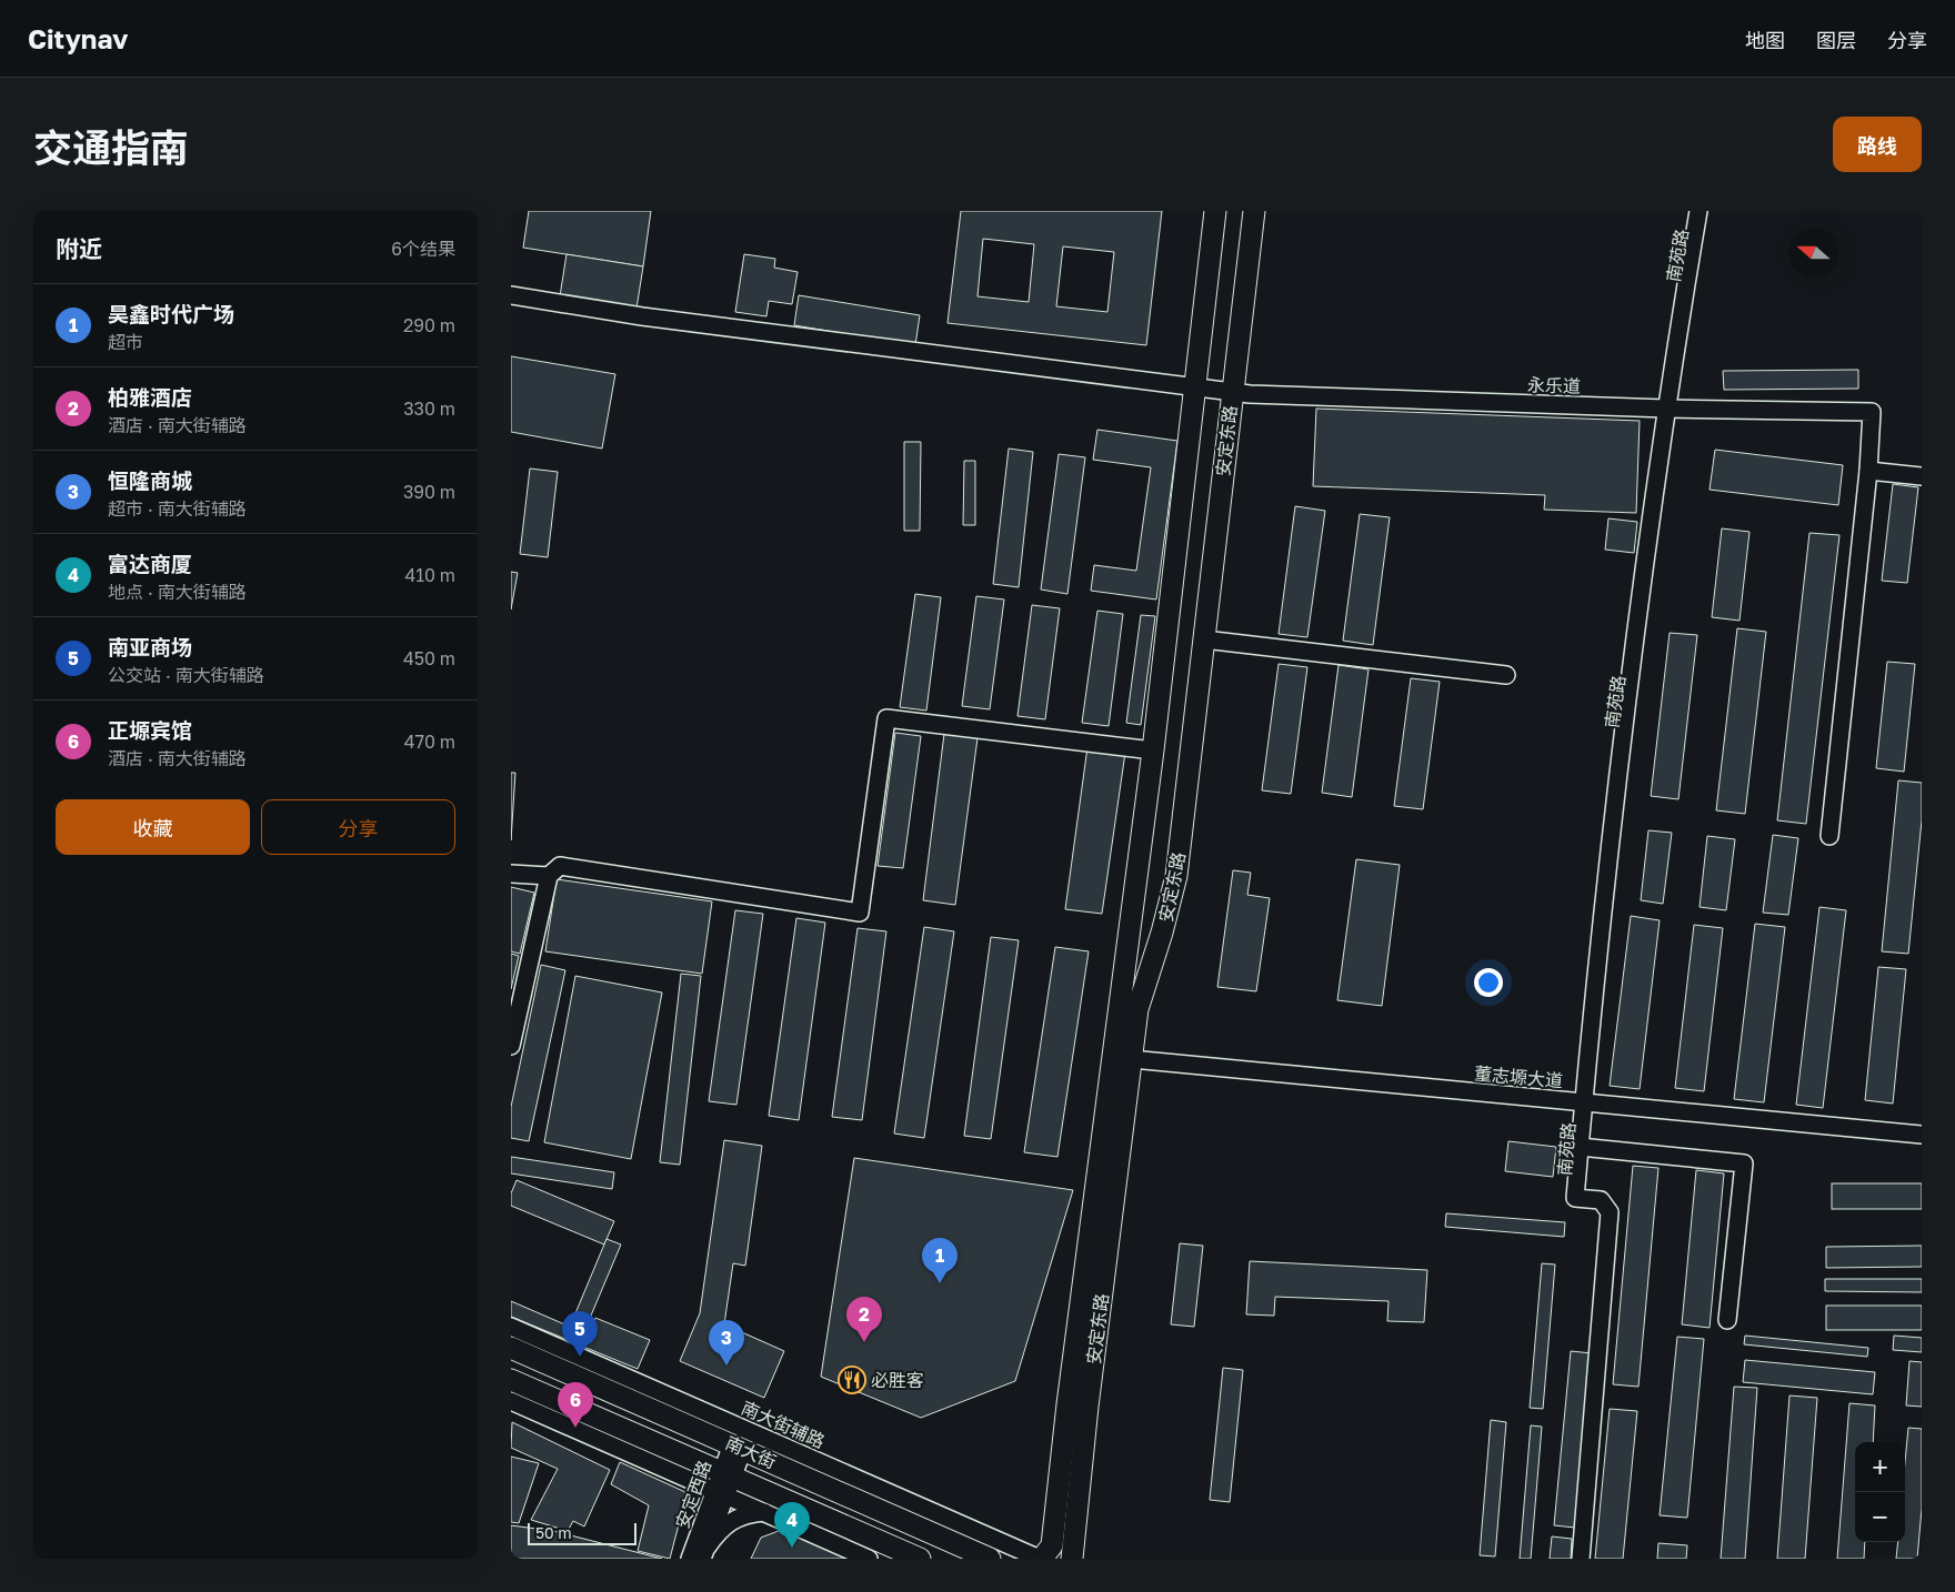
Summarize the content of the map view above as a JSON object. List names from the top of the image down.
{
  "streets": {
    "main road": ["安定东路", "南大街"],
    "street": [
      "南苑路",
      "永乐道",
      "董志塬大道",
      "南大街辅路",
      "安定西路"
    ]
  },
  "crossings": [
    ["南苑路", "永乐道"],
    ["南苑路", "董志塬大道"],
    ["永乐道", "安定东路"],
    ["安定东路", "董志塬大道"],
    ["安定东路", "南大街辅路"],
    ["南大街", "安定西路"]
  ],
  "places": {
    "restaurant": ["必胜客"]
  },
  "scale_bar": "50 m",
  "north": "left",
  "page": {
    "header": "Citynav",
    "nav": ["地图", "图层", "分享"],
    "title": "交通指南",
    "buttons": [
      "路线",
      ["收藏", "分享"]
    ],
    "heading": ["附近", "6个结果"],
    "list": [
      {
        "mark": "1",
        "name": "昊鑫时代广场",
        "note": "超市",
        "value": "290 m"
      },
      {
        "mark": "2",
        "name": "柏雅酒店",
        "note": "酒店 · 南大街辅路",
        "value": "330 m"
      },
      {
        "mark": "3",
        "name": "恒隆商城",
        "note": "超市 · 南大街辅路",
        "value": "390 m"
      },
      {
        "mark": "4",
        "name": "富达商厦",
        "note": "地点 · 南大街辅路",
        "value": "410 m"
      },
      {
        "mark": "5",
        "name": "南亚商场",
        "note": "公交站 · 南大街辅路",
        "value": "450 m"
      },
      {
        "mark": "6",
        "name": "正塬宾馆",
        "note": "酒店 · 南大街辅路",
        "value": "470 m"
      }
    ],
    "pins": [
      "1",
      "2",
      "5",
      "3",
      "6",
      "4"
    ],
    "map_buttons": ["+", "−"],
    "scale": "50 m"
  }
}
